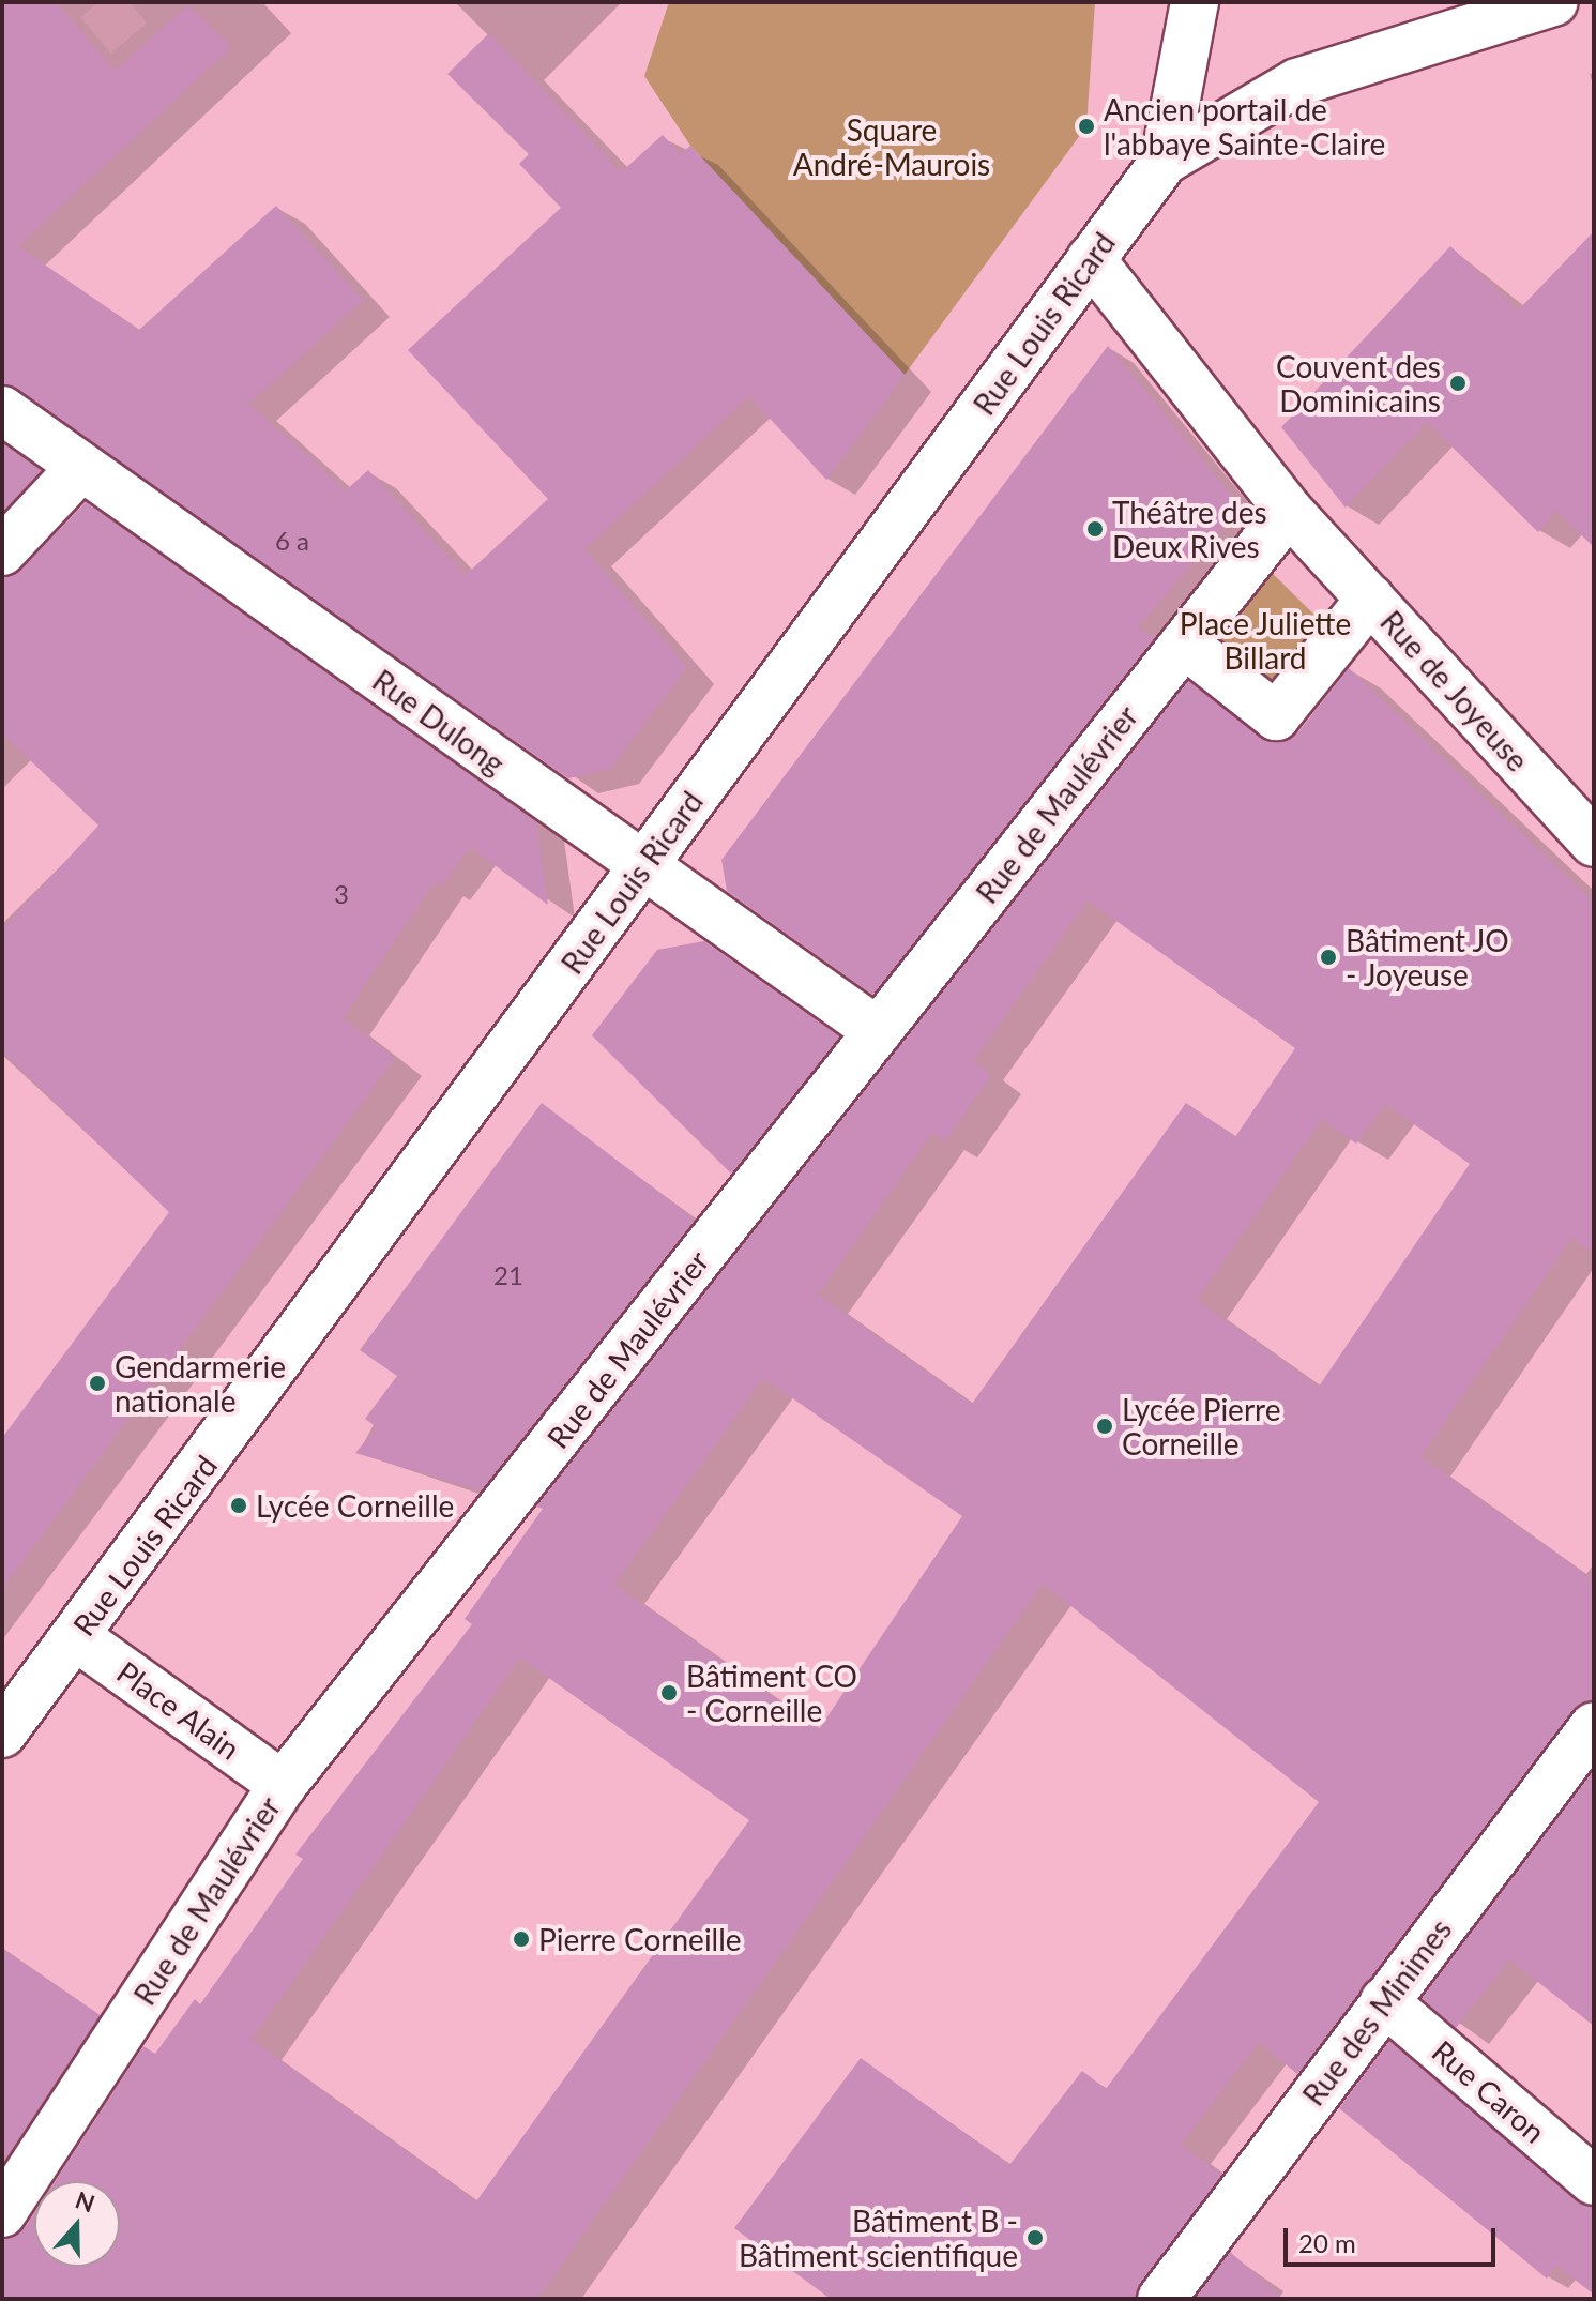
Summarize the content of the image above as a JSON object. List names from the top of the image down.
{
  "streets": {
    "street": [
      "Rue Louis Ricard",
      "Rue de Joyeuse",
      "Rue Dulong",
      "Rue de Maulévrier",
      "Place Alain",
      "Rue des Minimes",
      "Rue Caron"
    ]
  },
  "crossings": [
    ["Rue Louis Ricard", "Rue de Joyeuse"],
    ["Rue Louis Ricard", "Rue Dulong"],
    ["Rue Louis Ricard", "Place Alain"],
    ["Rue de Joyeuse", "Rue de Maulévrier"],
    ["Rue Dulong", "Rue de Maulévrier"],
    ["Rue de Maulévrier", "Place Alain"],
    ["Rue des Minimes", "Rue Caron"]
  ],
  "parks": ["Square André-Maurois", "Place Juliette Billard"],
  "places": [
    "Ancien portail de l'abbaye Sainte-Claire",
    "Couvent des Dominicains",
    "Théâtre des Deux Rives",
    "Bâtiment JO - Joyeuse",
    "Gendarmerie nationale",
    "Lycée Pierre Corneille",
    "Lycée Corneille",
    "Bâtiment CO - Corneille",
    "Pierre Corneille",
    "Bâtiment B - Bâtiment scientifique"
  ],
  "house_numbers": ["6 a", "3", "21"],
  "scale_bar": "20 m",
  "north": "top"
}
